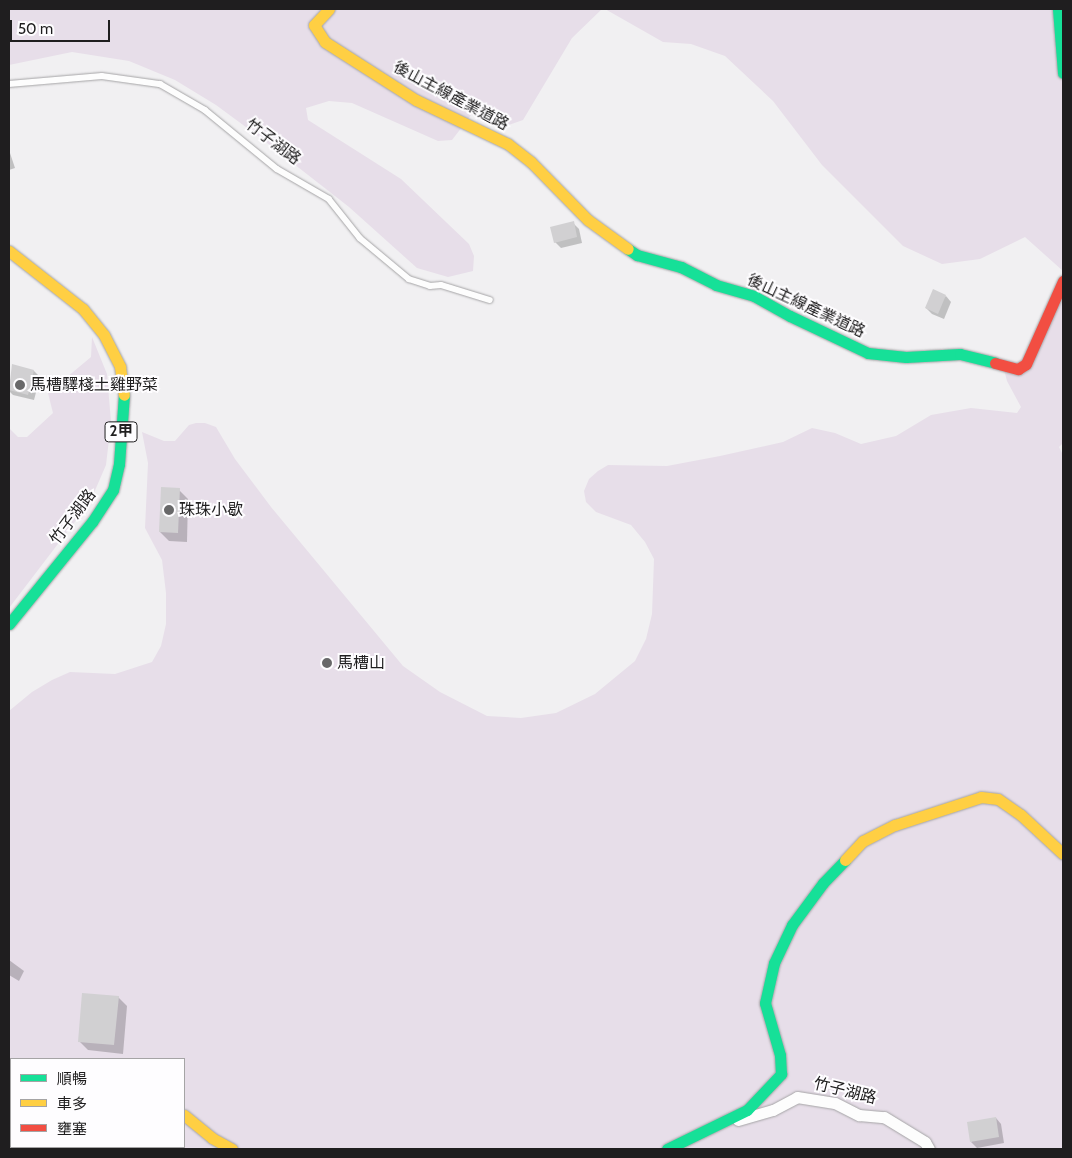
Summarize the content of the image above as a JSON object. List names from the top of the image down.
{
  "streets": {
    "street": ["後山主線產業道路", "竹子湖路", "2甲"]
  },
  "places": ["馬槽驛棧土雞野菜", "珠珠小歇", "馬槽山"],
  "legend": ["順暢", "車多", "壅塞"],
  "scale_bar": "50 m"
}
